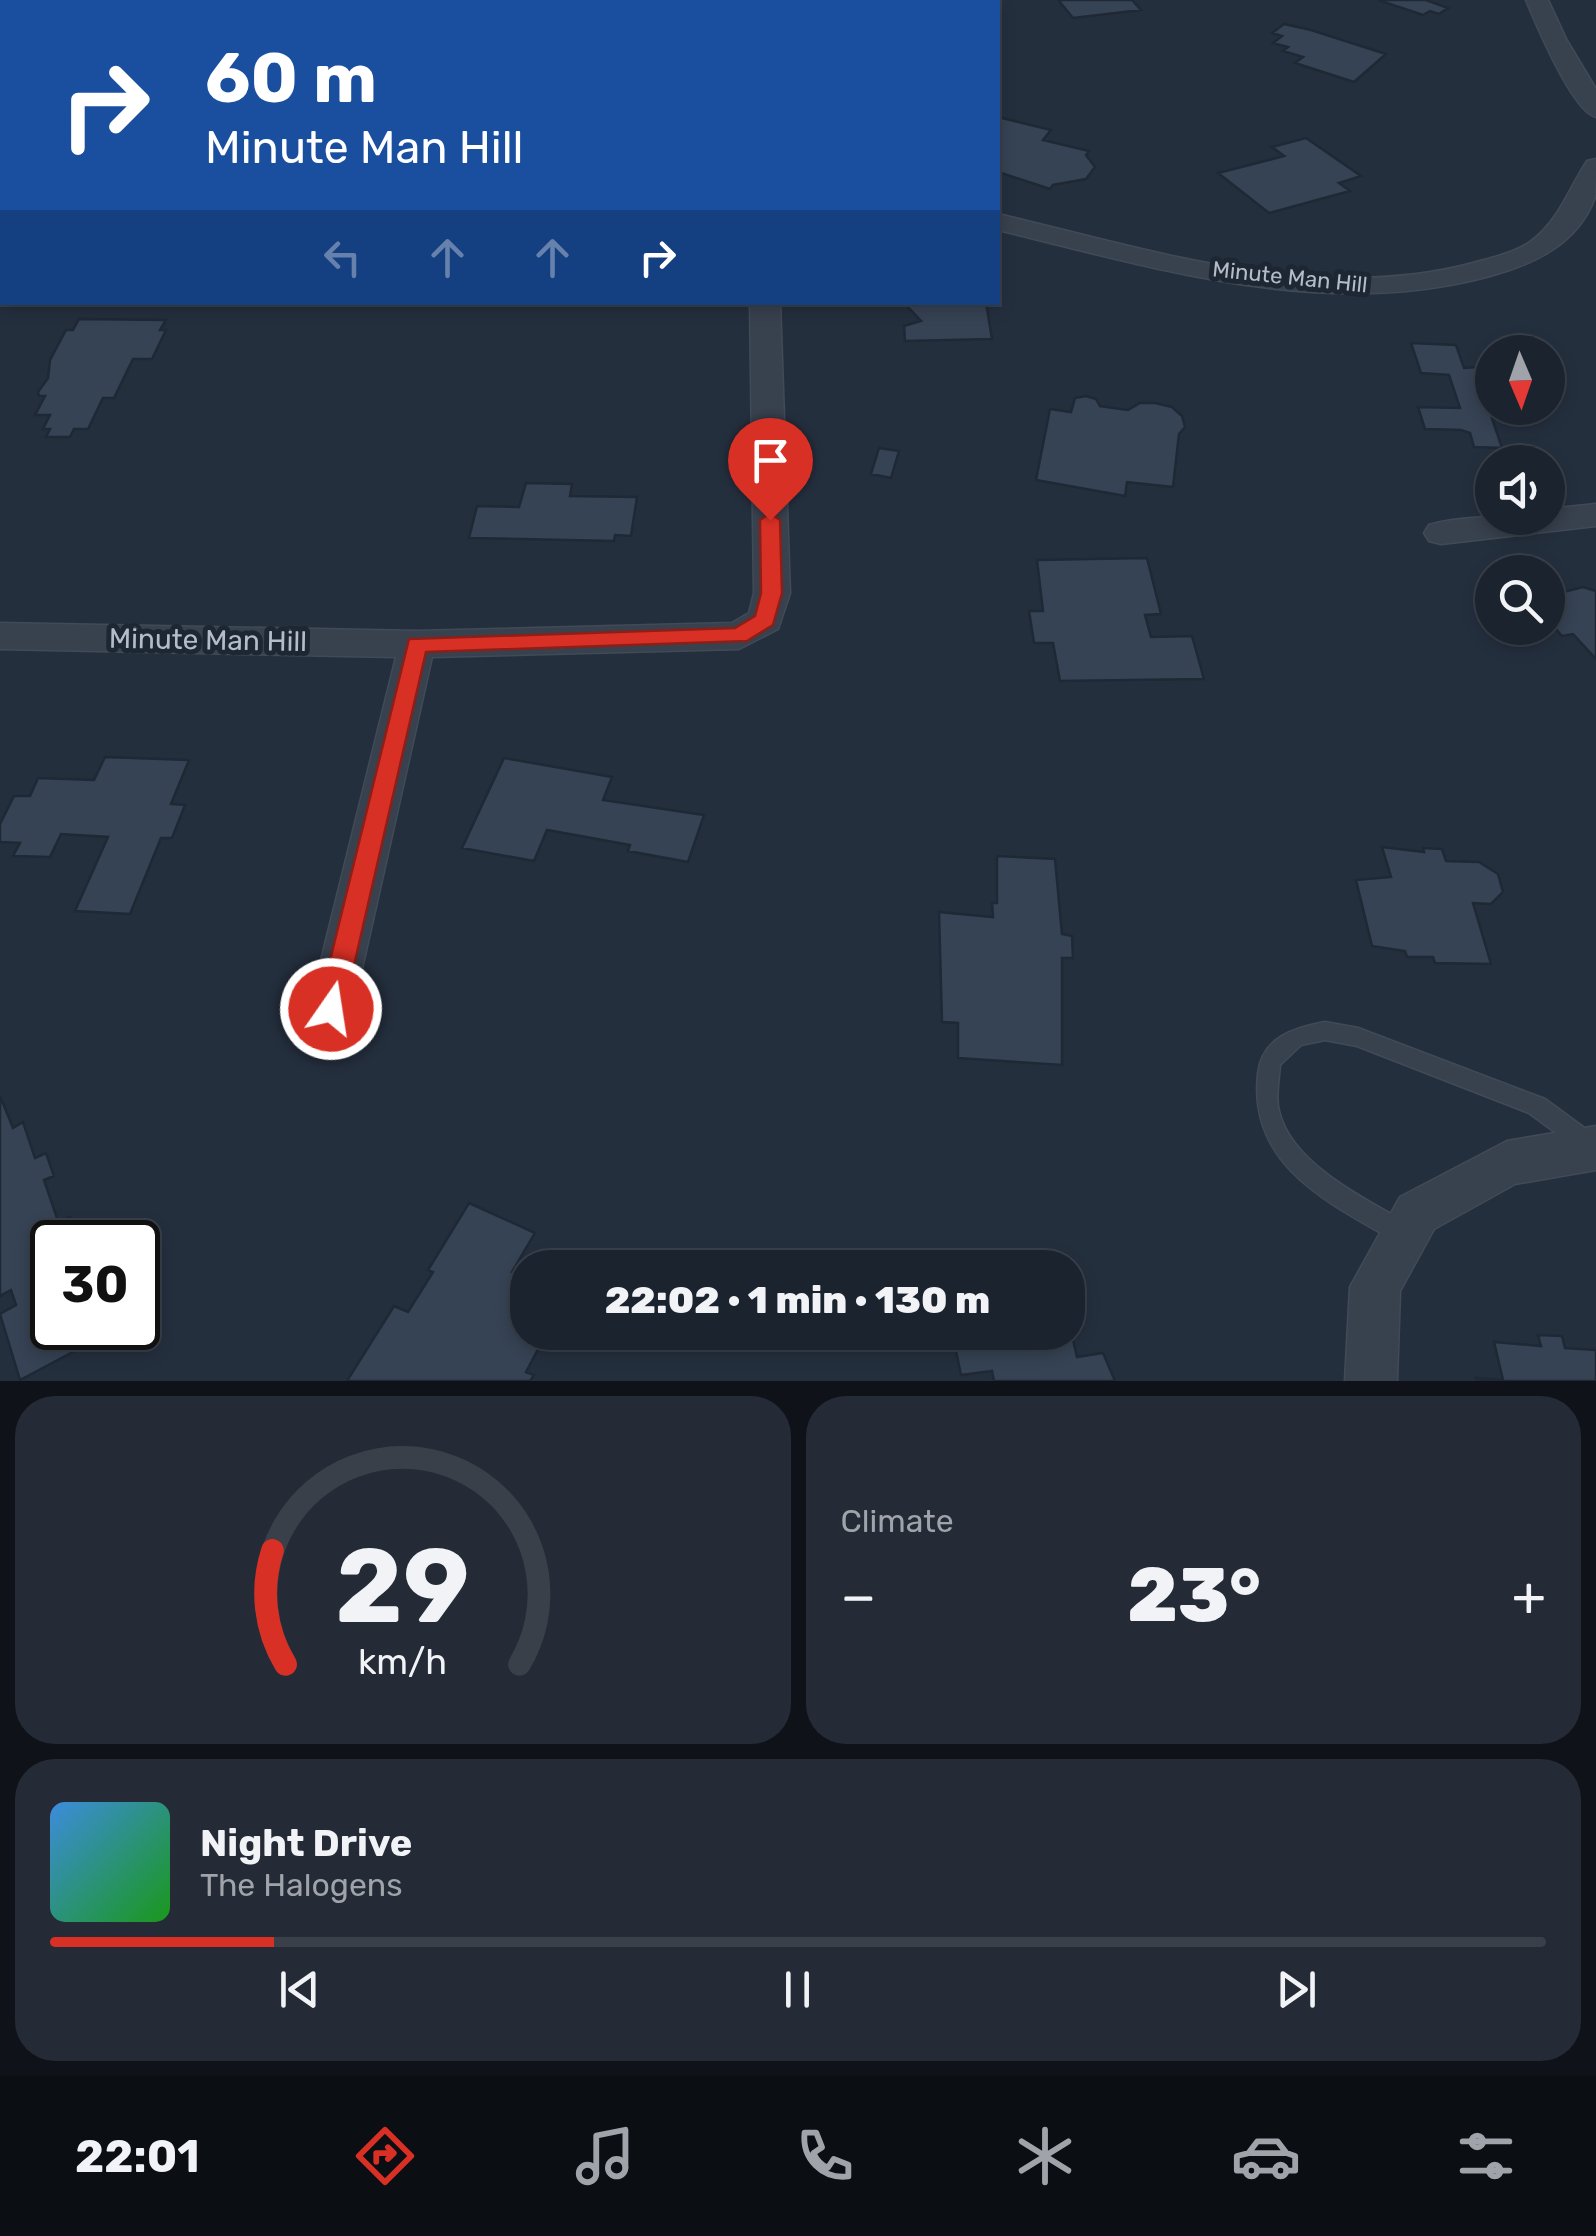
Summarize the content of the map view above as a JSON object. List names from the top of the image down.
{
  "streets": {
    "street": ["Minute Man Hill"]
  },
  "north": "bottom",
  "page": {
    "turn": ["60 m", "Minute Man Hill"],
    "limit": "30",
    "trip": "22:02 · 1 min · 130 m",
    "tile": "Climate",
    "heat": ["−", "23°", "+"],
    "song": ["Night Drive", "The Halogens"],
    "tabs": "22:01",
    "gauge": ["29", "km/h"]
  }
}
